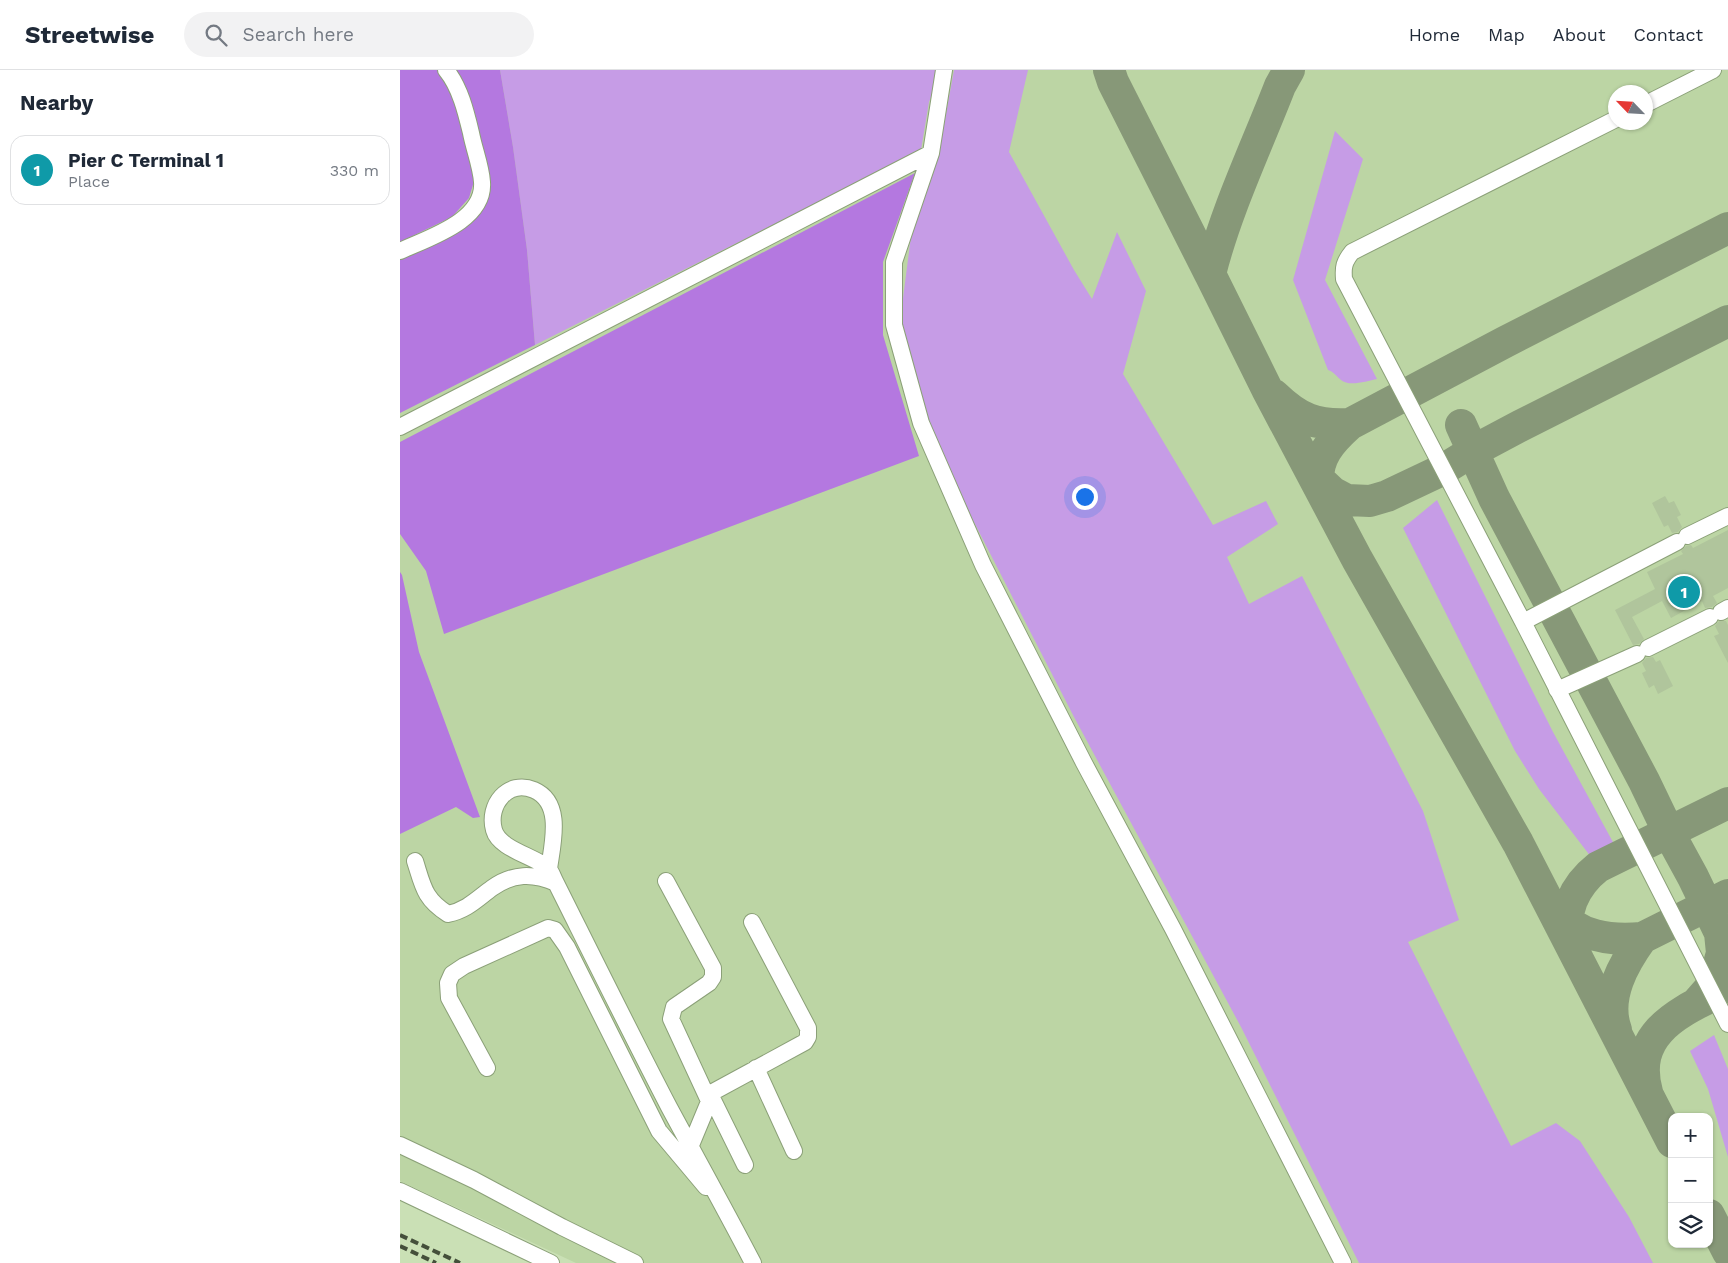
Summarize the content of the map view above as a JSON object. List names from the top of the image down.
{
  "north": "top left",
  "page": {
    "header": "Streetwise",
    "search": "Search here",
    "nav": [
      "Home",
      "Map",
      "About",
      "Contact"
    ],
    "heading": "Nearby",
    "list": [
      {
        "mark": "1",
        "name": "Pier C Terminal 1",
        "note": "Place",
        "value": "330 m"
      }
    ],
    "pins": "1",
    "map_buttons": ["+", "−"]
  }
}
